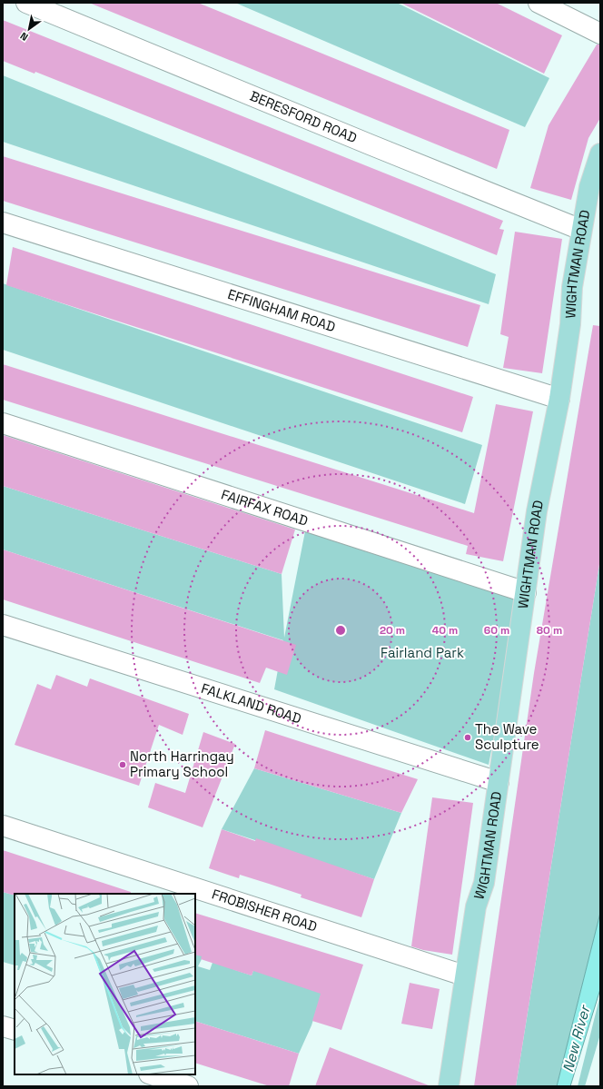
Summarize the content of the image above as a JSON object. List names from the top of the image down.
{
  "streets": {
    "main road": ["WIGHTMAN ROAD"],
    "street": [
      "BERESFORD ROAD",
      "EFFINGHAM ROAD",
      "FAIRFAX ROAD",
      "FALKLAND ROAD",
      "FROBISHER ROAD"
    ]
  },
  "crossings": [
    ["BERESFORD ROAD", "WIGHTMAN ROAD"],
    ["WIGHTMAN ROAD", "EFFINGHAM ROAD"],
    ["WIGHTMAN ROAD", "FAIRFAX ROAD"],
    ["WIGHTMAN ROAD", "FALKLAND ROAD"],
    ["WIGHTMAN ROAD", "FROBISHER ROAD"]
  ],
  "water": ["New River"],
  "parks": ["Fairland Park"],
  "places": ["The Wave Sculpture", "North Harringay Primary School"],
  "north": "bottom left",
  "rings": [
    "20 m",
    "40 m",
    "60 m",
    "80 m"
  ]
}
